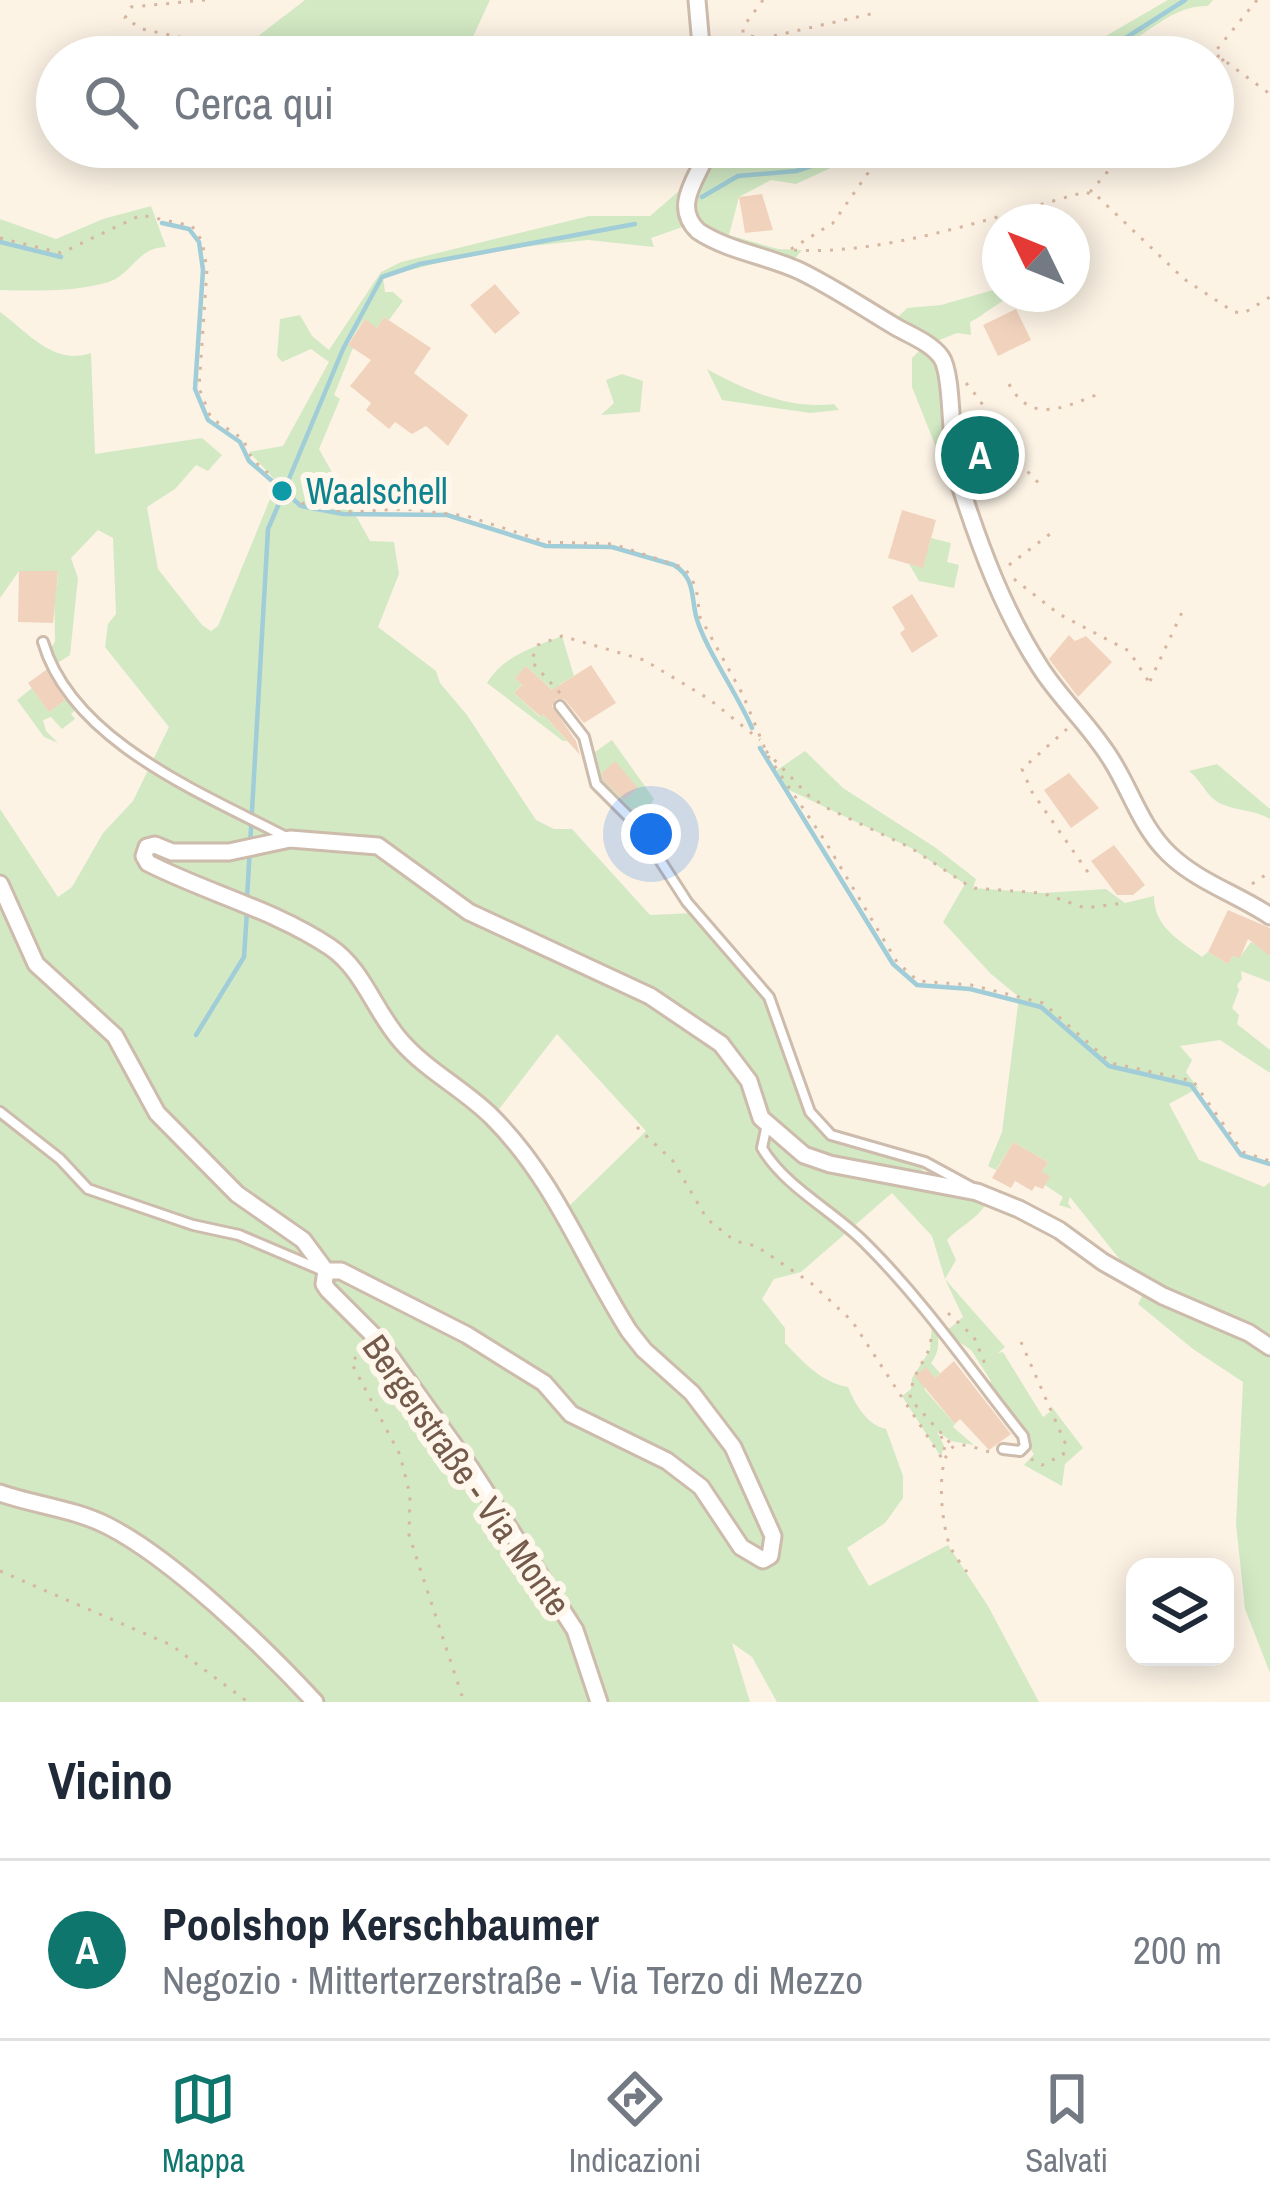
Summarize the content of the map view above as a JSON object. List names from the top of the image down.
{
  "streets": {
    "street": ["Bergerstraße - Via Monte"]
  },
  "places": ["Waalschell"],
  "north": "top left",
  "page": {
    "search": "Cerca qui",
    "pins": "A",
    "heading": "Vicino",
    "list": [
      {
        "mark": "A",
        "name": "Poolshop Kerschbaumer",
        "note": "Negozio · Mitterterzerstraße - Via Terzo di Mezzo",
        "value": "200 m"
      }
    ],
    "nav": ["Mappa", "Indicazioni", "Salvati"]
  }
}
